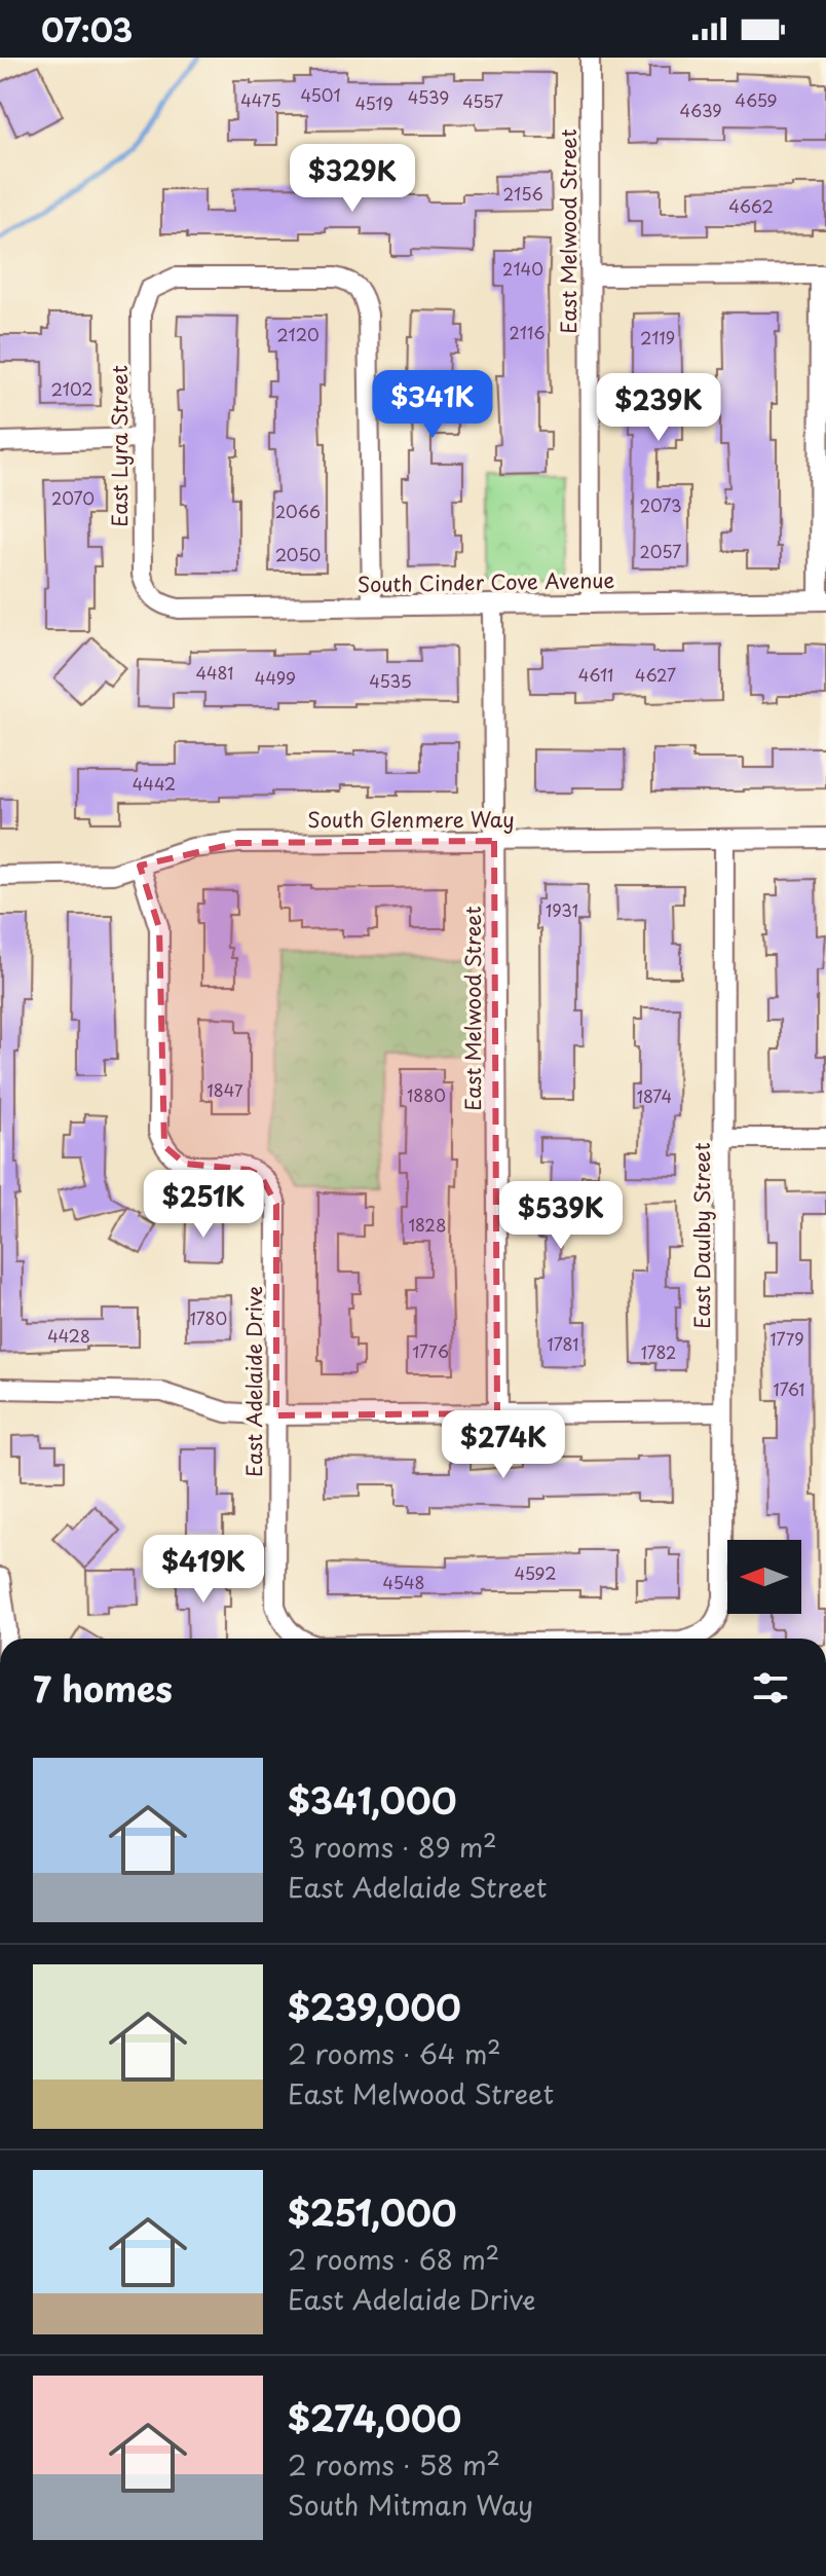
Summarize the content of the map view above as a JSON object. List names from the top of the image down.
{
  "streets": {
    "street": [
      "East Melwood Street",
      "East Lyra Street",
      "South Cinder Cove Avenue",
      "South Glenmere Way",
      "East Daulby Street",
      "East Adelaide Drive"
    ]
  },
  "crossings": [
    ["East Melwood Street", "South Cinder Cove Avenue"],
    ["East Melwood Street", "South Glenmere Way"],
    ["East Lyra Street", "South Cinder Cove Avenue"],
    ["South Glenmere Way", "East Daulby Street"],
    ["South Glenmere Way", "East Adelaide Drive"]
  ],
  "house_numbers": [
    "4501",
    "4539",
    "4475",
    "4659",
    "4557",
    "4519",
    "4639",
    "2156",
    "4662",
    "2140",
    "2116",
    "2120",
    "2119",
    "2102",
    "2070",
    "2073",
    "2066",
    "2057",
    "2050",
    "4481",
    "4611",
    "4627",
    "4499",
    "4535",
    "4442",
    "1931",
    "1847",
    "1880",
    "1874",
    "1828",
    "1780",
    "4428",
    "1779",
    "1781",
    "1776",
    "1782",
    "1761",
    "4592",
    "4548"
  ],
  "north": "left",
  "page": {
    "status": "07:03",
    "price": [
      "$329K",
      "$341K",
      "$239K",
      "$251K",
      "$539K",
      "$274K",
      "$419K"
    ],
    "heading": "7 homes",
    "list": [
      {
        "name": "$341,000",
        "note": "3 rooms · 89 m² · East Adelaide Street"
      },
      {
        "name": "$239,000",
        "note": "2 rooms · 64 m² · East Melwood Street"
      },
      {
        "name": "$251,000",
        "note": "2 rooms · 68 m² · East Adelaide Drive"
      },
      {
        "name": "$274,000",
        "note": "2 rooms · 58 m² · South Mitman Way"
      }
    ]
  }
}
